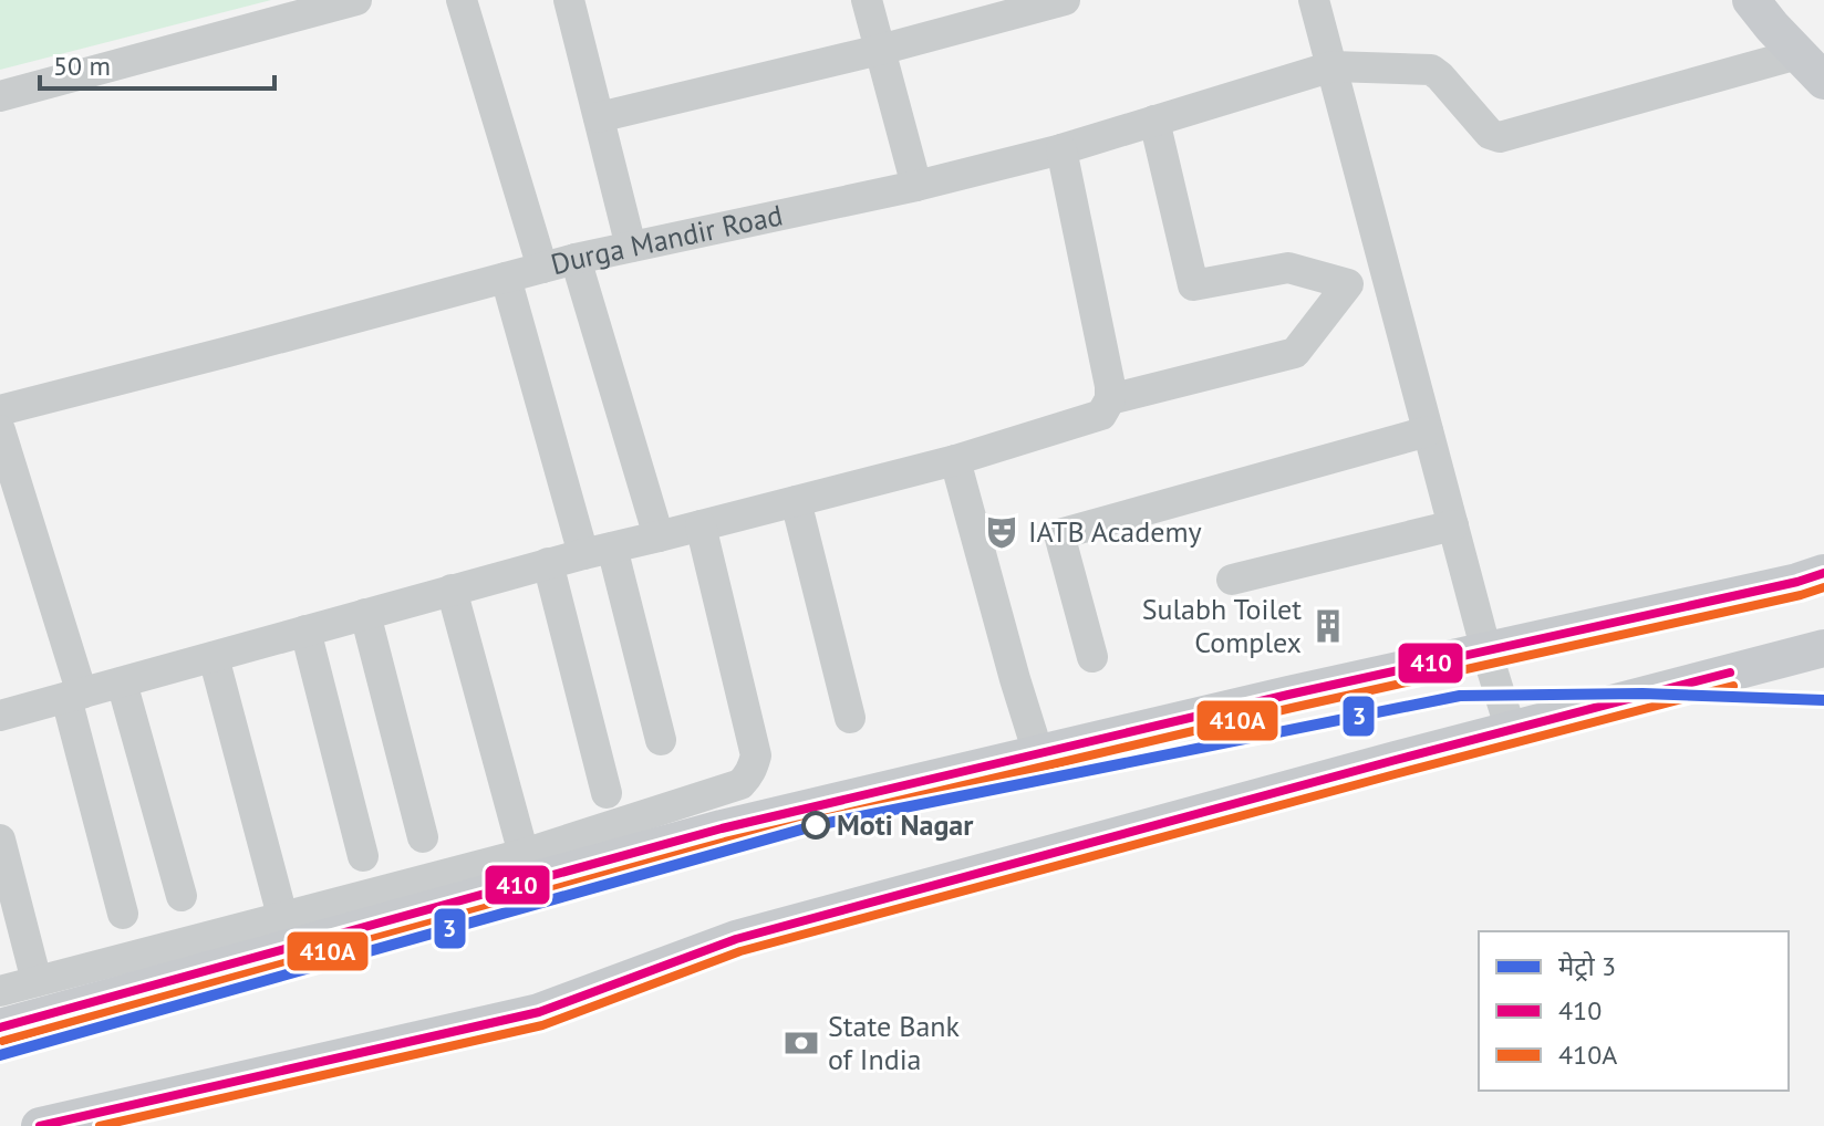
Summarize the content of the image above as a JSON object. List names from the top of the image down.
{
  "streets": {
    "street": ["Durga Mandir Road"]
  },
  "places": {
    "theatre": ["IATB Academy"],
    "building": ["Sulabh Toilet Complex"],
    "other": ["Moti Nagar"],
    "bank": ["State Bank of India"]
  },
  "lines": ["transit line 410", "transit line 410A", "metro line 3"],
  "legend": ["मेट्रो 3", "410", "410A"],
  "scale_bar": "50 m"
}
